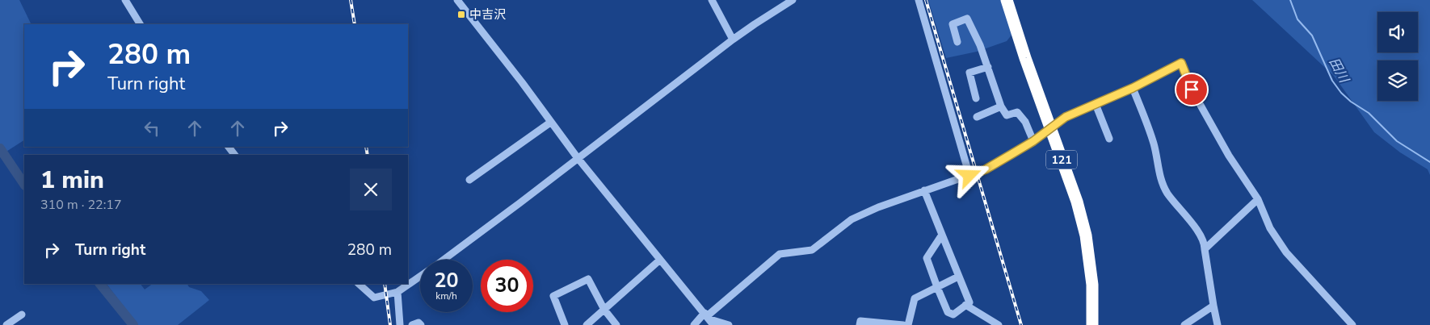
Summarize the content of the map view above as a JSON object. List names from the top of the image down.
{
  "streets": {
    "highway": ["121"]
  },
  "water": ["田川"],
  "places": {
    "transit": ["中吉沢"]
  },
  "page": {
    "turn": ["280 m", "Turn right"],
    "heading": ["1 min", "310 m · 22:17"],
    "list": [
      {
        "name": "Turn right",
        "value": "280 m"
      }
    ],
    "speed": "20 km/h",
    "limit": "30"
  }
}
